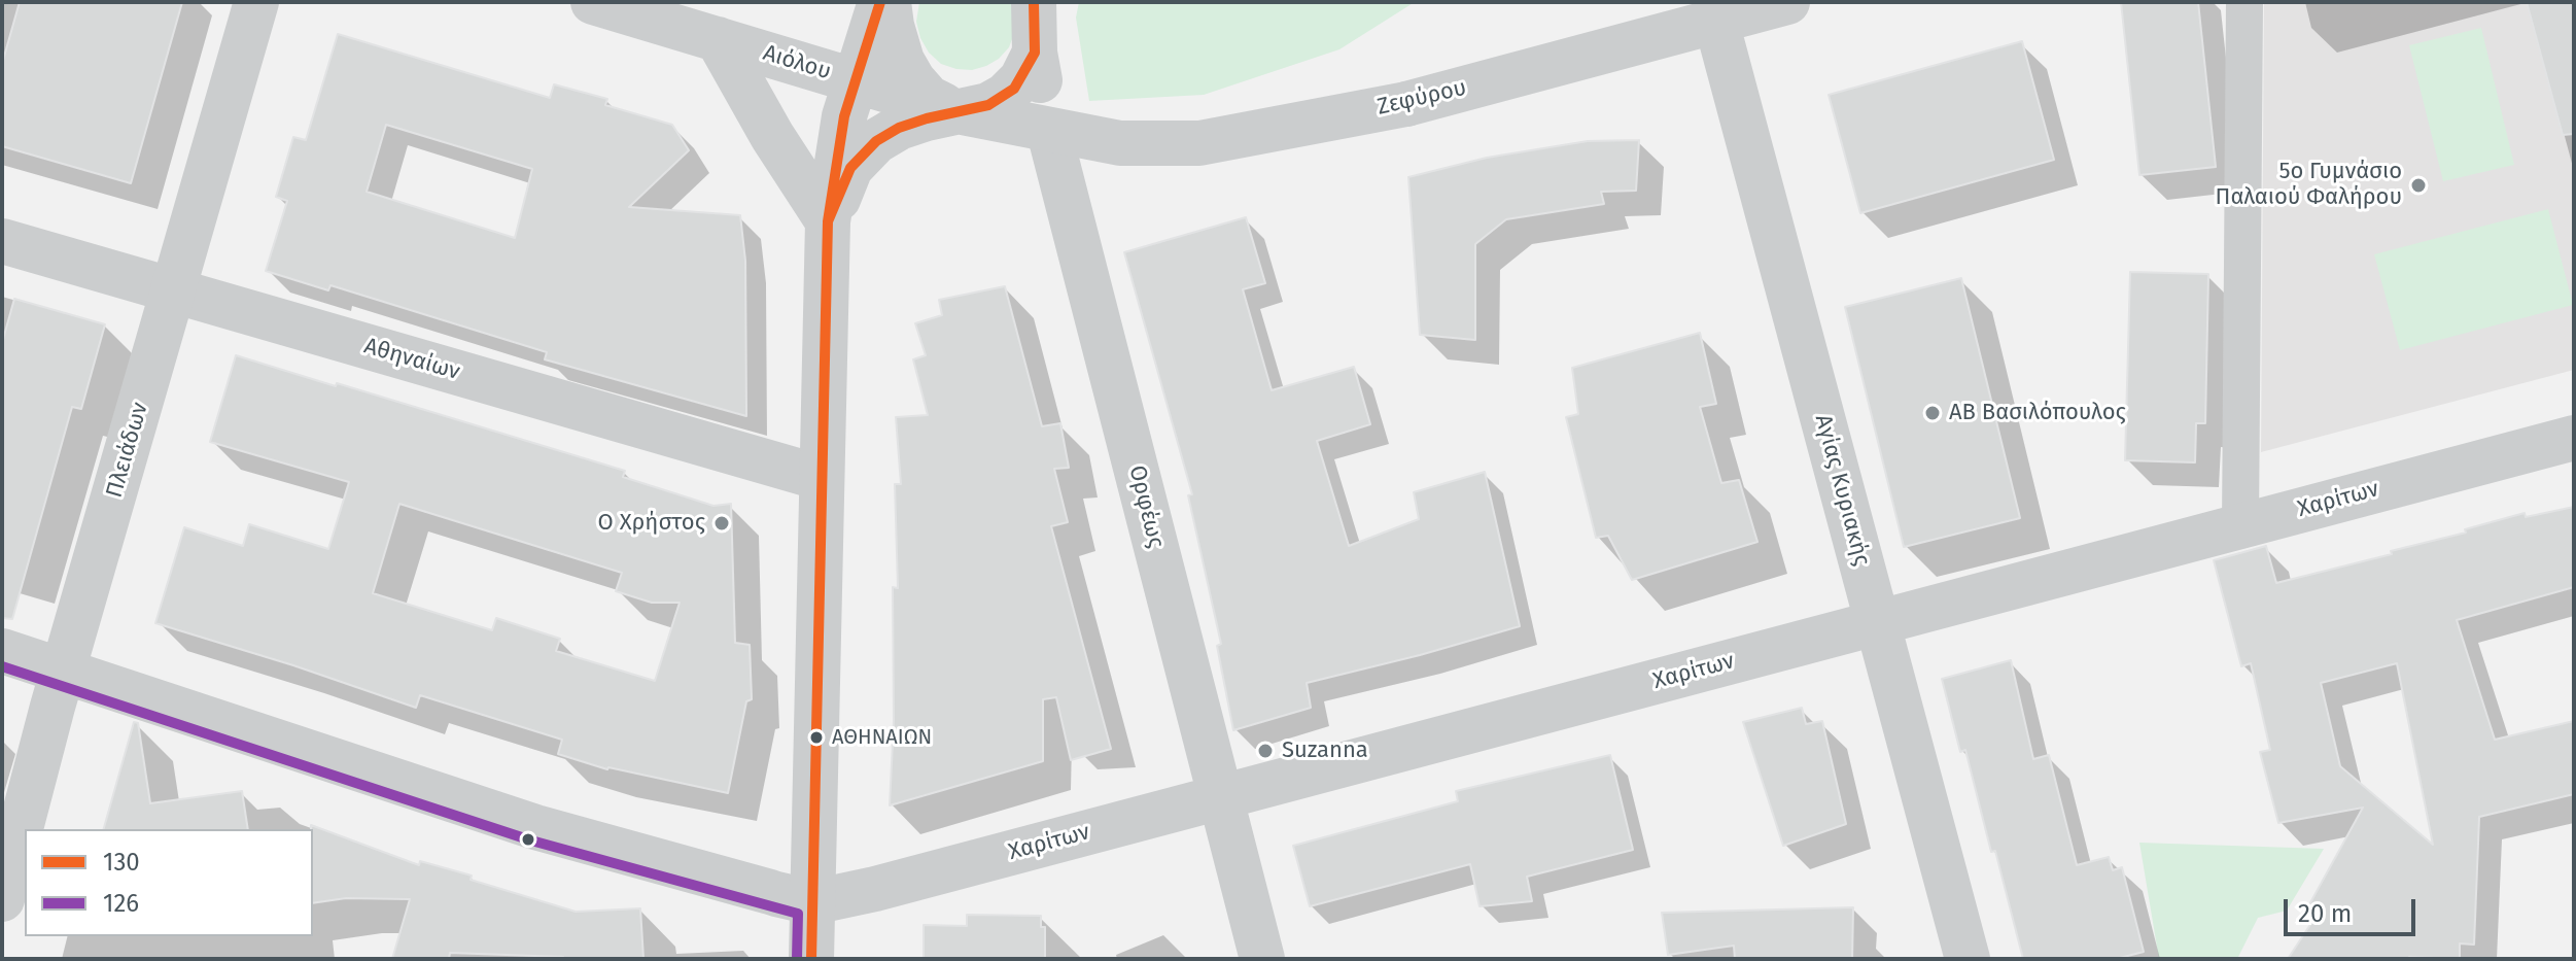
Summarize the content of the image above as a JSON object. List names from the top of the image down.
{
  "streets": {
    "street": [
      "Αιόλου",
      "Ζεφύρου",
      "Αθηναίων",
      "Πλειάδων",
      "Αγίας Κυριακής",
      "Χαρίτων",
      "Ορφέως"
    ]
  },
  "crossings": [
    ["Αιόλου", "Ζεφύρου"],
    ["Αιόλου", "Ορφέως"],
    ["Ζεφύρου", "Αγίας Κυριακής"],
    ["Ζεφύρου", "Ορφέως"],
    ["Αθηναίων", "Πλειάδων"],
    ["Αγίας Κυριακής", "Χαρίτων"],
    ["Χαρίτων", "Ορφέως"]
  ],
  "places": [
    "5ο Γυμνάσιο Παλαιού Φαλήρου",
    "ΑΒ Βασιλόπουλος",
    "Ο Χρήστος",
    "ΑΘΗΝΑΙΩΝ",
    "Suzanna"
  ],
  "lines": ["transit line 130", "transit line 126"],
  "legend": ["130", "126"],
  "scale_bar": "20 m"
}
